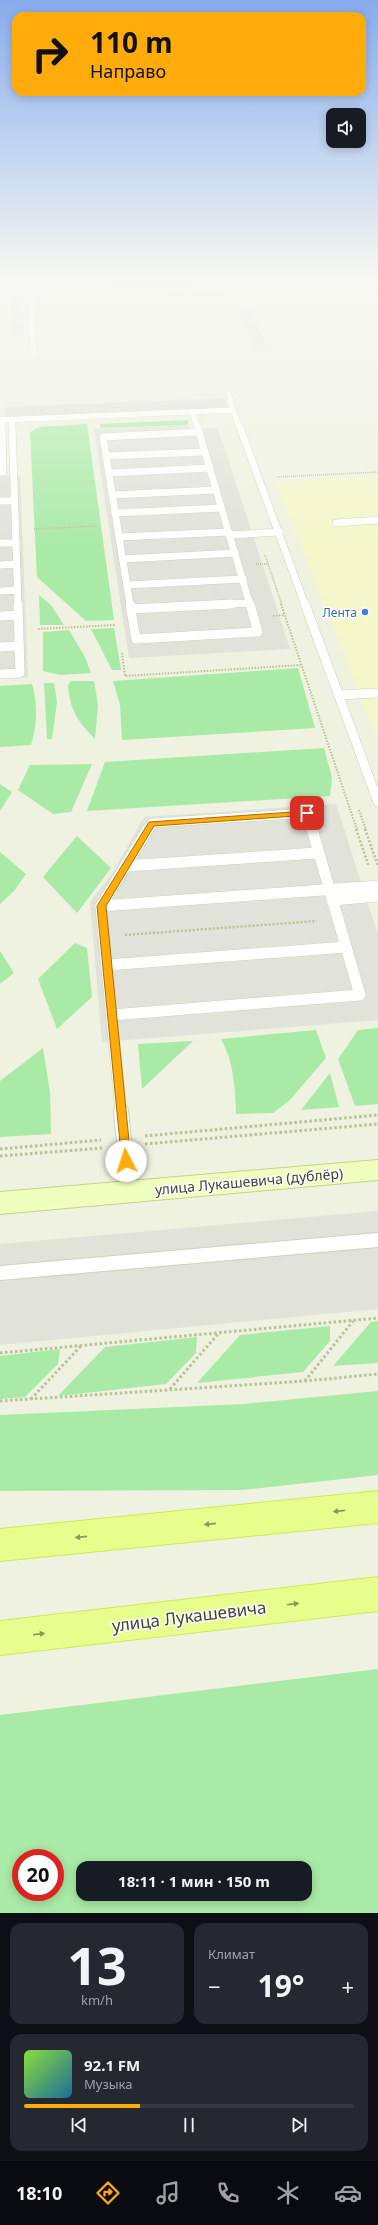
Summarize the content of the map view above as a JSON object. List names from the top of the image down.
{
  "streets": {
    "main road": ["улица Лукашевича"],
    "street": ["улица Лукашевича (дублёр)"]
  },
  "places": ["Лента"],
  "page": {
    "turn": ["110 m", "Направо"],
    "limit": "20",
    "trip": "18:11 · 1 мин · 150 m",
    "tile": [
      ["13", "km/h"],
      "Климат"
    ],
    "heat": ["−", "19°", "+"],
    "song": ["92.1 FM", "Музыка"],
    "tabs": "18:10"
  }
}
